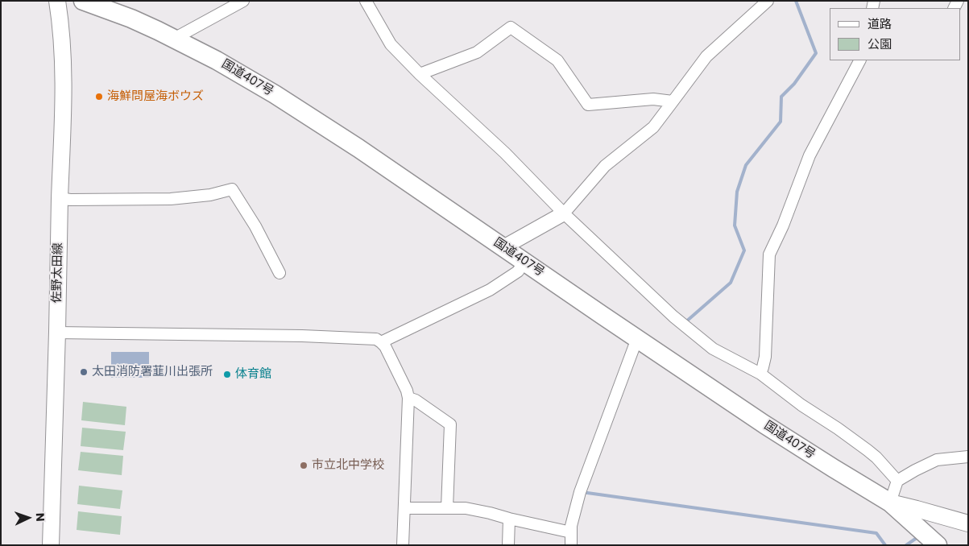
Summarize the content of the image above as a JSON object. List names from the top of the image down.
{
  "streets": {
    "highway": ["国道407号"],
    "main road": ["佐野太田線"]
  },
  "places": [
    "海鮮問屋海ボウズ",
    "太田消防署韮川出張所",
    "体育館",
    "市立北中学校"
  ],
  "legend": ["道路", "公園"],
  "north": "right"
}
